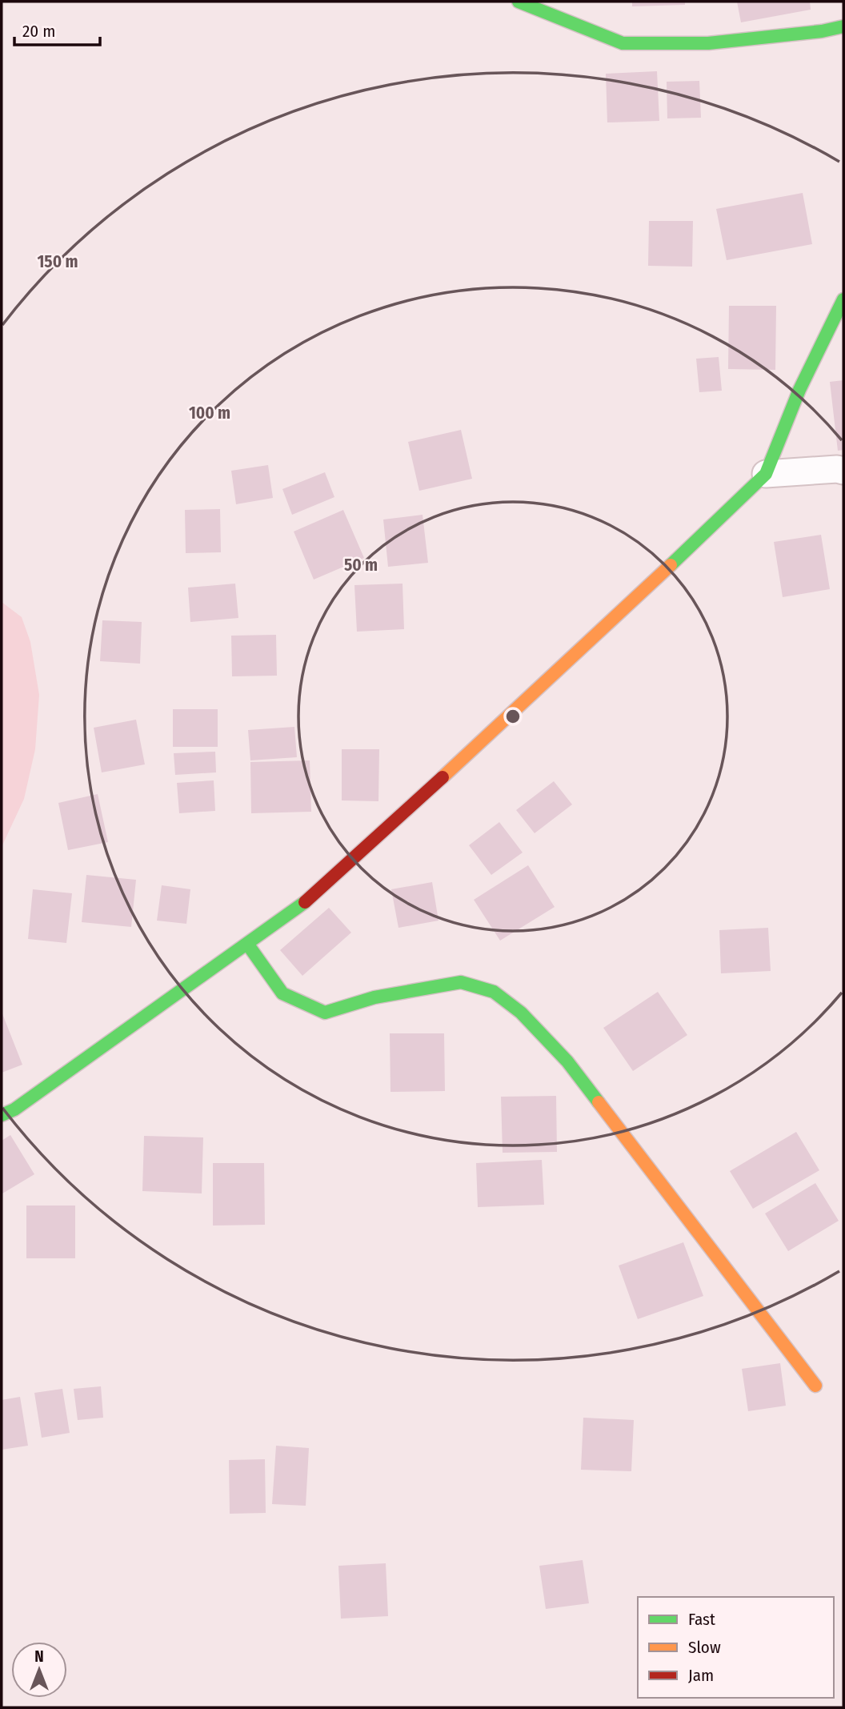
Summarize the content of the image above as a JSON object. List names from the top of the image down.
{
  "legend": ["Fast", "Slow", "Jam"],
  "scale_bar": "20 m",
  "north": "top",
  "rings": ["150 m", "100 m", "50 m"]
}
